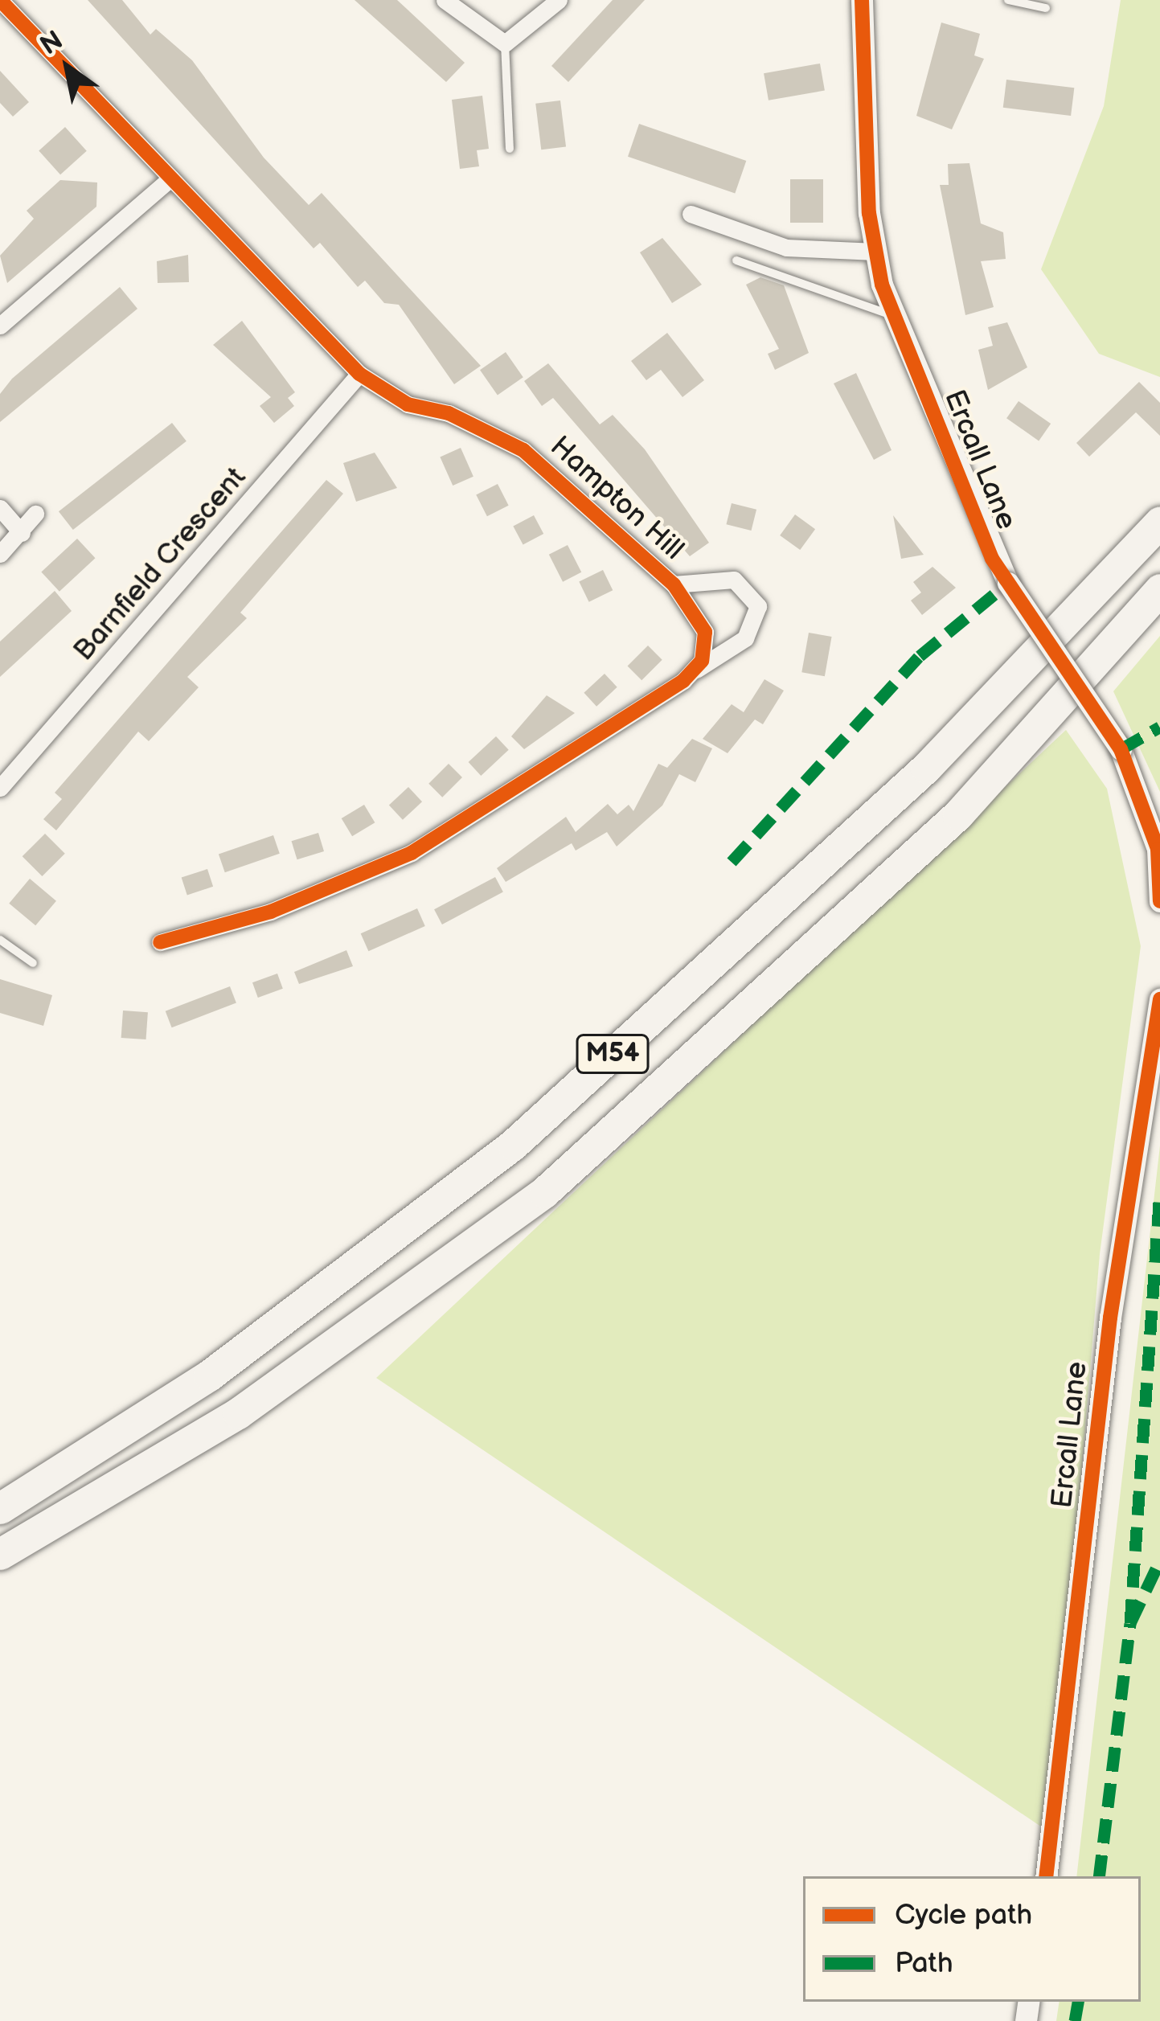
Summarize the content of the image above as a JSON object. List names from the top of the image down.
{
  "streets": {
    "highway": ["M54"],
    "street": ["Ercall Lane", "Hampton Hill", "Barnfield Crescent"]
  },
  "crossings": [
    ["Hampton Hill", "Barnfield Crescent"]
  ],
  "legend": ["Cycle path", "Path"],
  "north": "top left"
}
